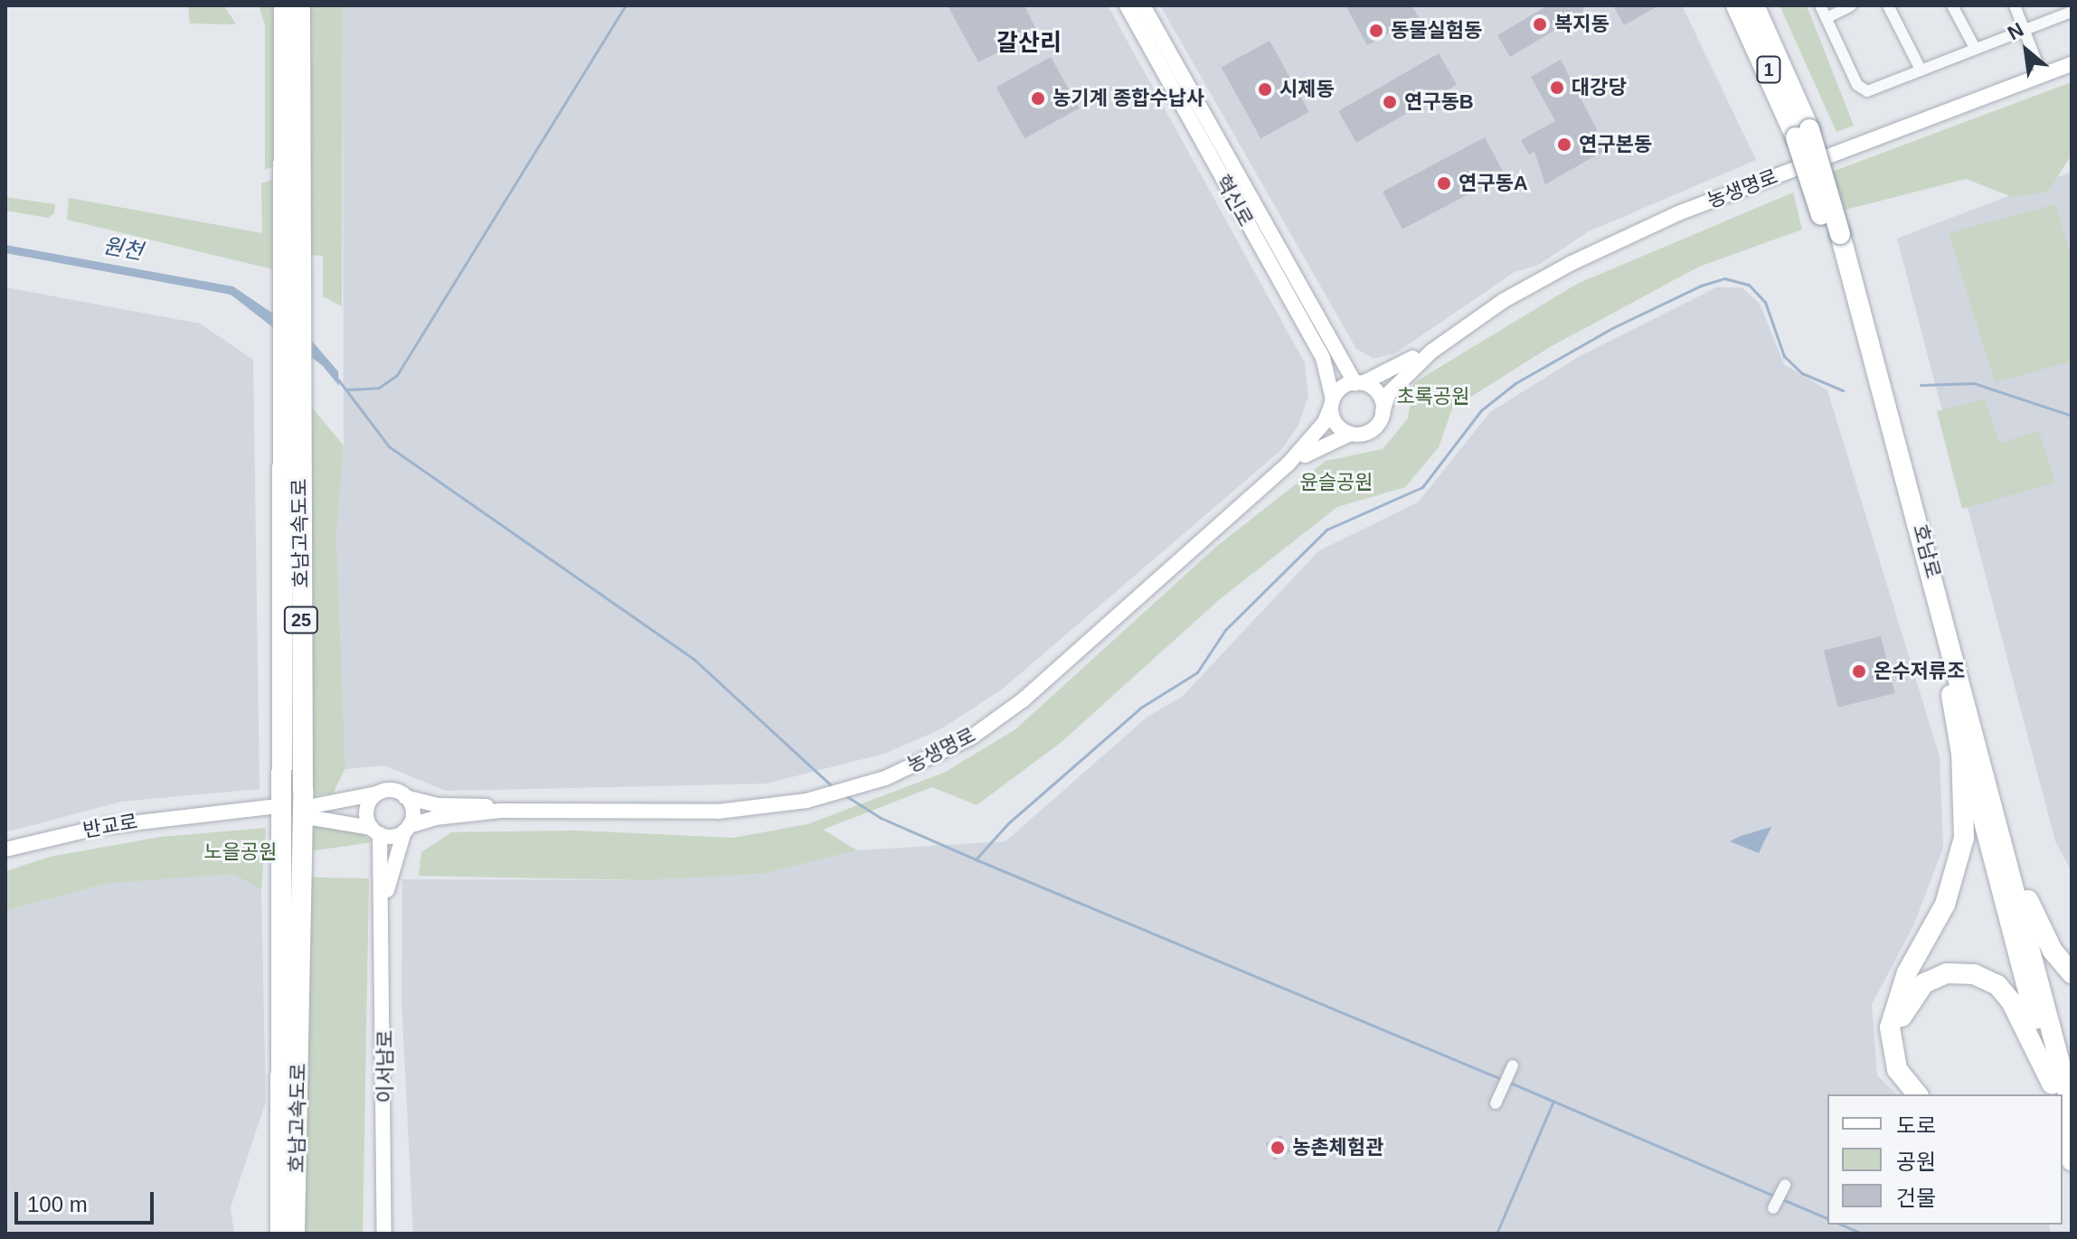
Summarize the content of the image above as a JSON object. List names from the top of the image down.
{
  "streets": {
    "highway": [
      "1",
      "호남고속도로",
      "호남로",
      "25"
    ],
    "main road": [
      "농생명로",
      "혁신로",
      "반교로",
      "이서남로"
    ]
  },
  "crossings": [
    ["농생명로", "혁신로"],
    ["농생명로", "이서남로"]
  ],
  "districts": ["갈산리"],
  "water": ["원천"],
  "parks": ["초록공원", "윤슬공원", "노을공원"],
  "places": [
    "복지동",
    "동물실험동",
    "대강당",
    "시제동",
    "농기계 종합수납사",
    "연구동B",
    "연구본동",
    "연구동A",
    "온수저류조",
    "농촌체험관"
  ],
  "legend": ["도로", "공원", "건물"],
  "scale_bar": "100 m",
  "north": "top left"
}
